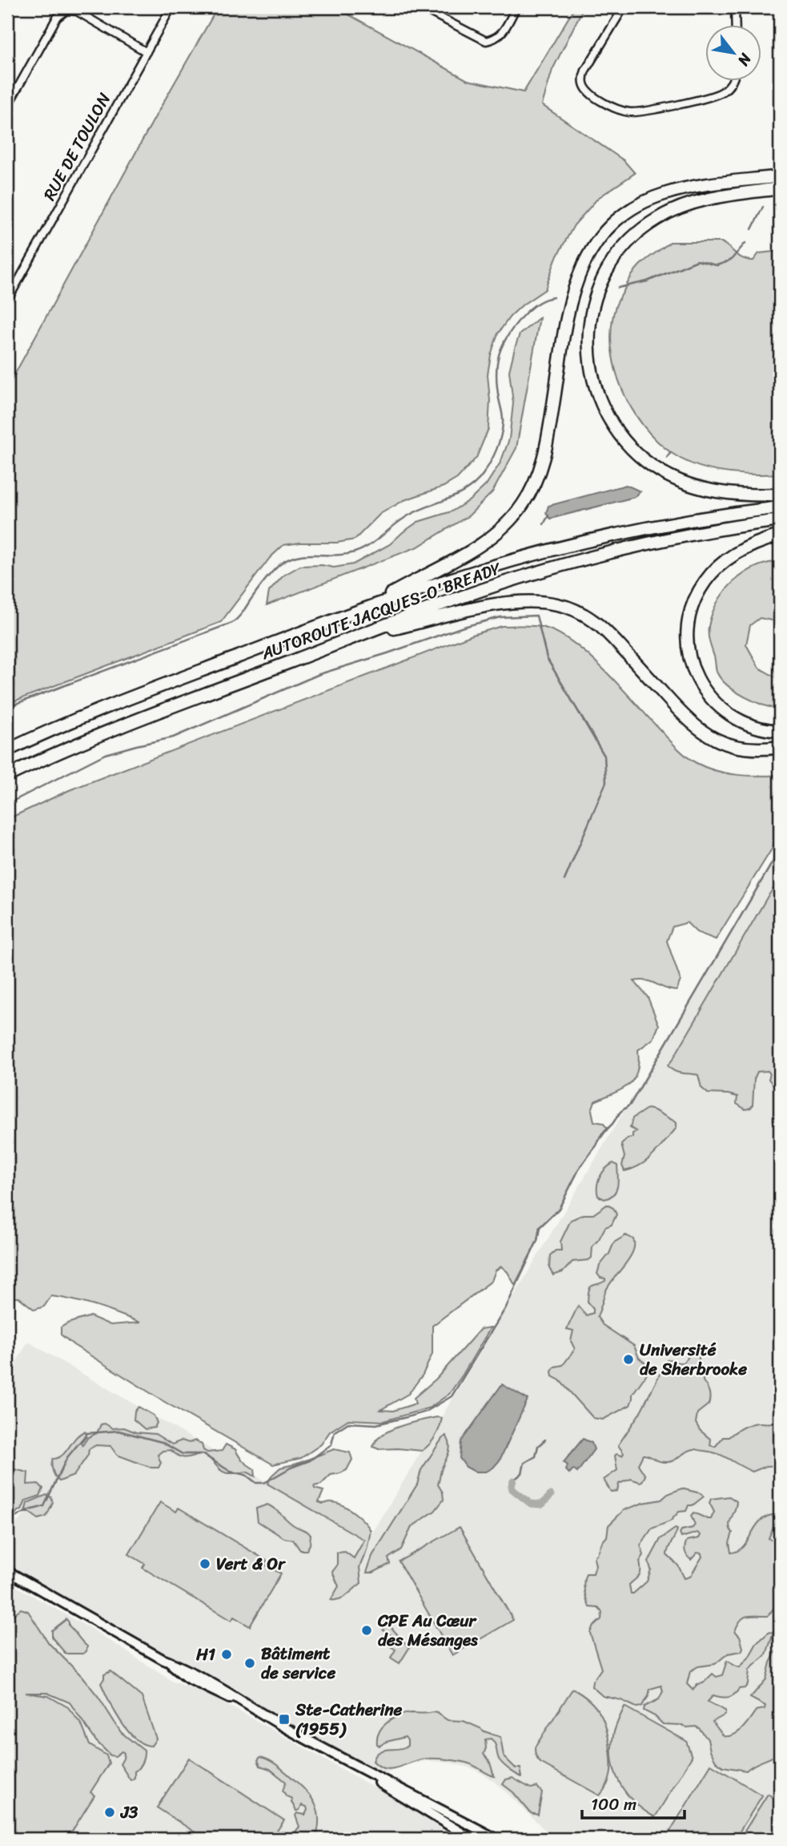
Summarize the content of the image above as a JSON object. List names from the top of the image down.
{
  "streets": {
    "highway": ["AUTOROUTE JACQUES-O'BREADY"],
    "street": ["RUE DE TOULON"]
  },
  "places": {
    "other": [
      "Université de Sherbrooke",
      "Vert & Or",
      "CPE Au Cœur des Mésanges",
      "H1",
      "Bâtiment de service",
      "J3"
    ],
    "transit": ["Ste-Catherine (1955)"]
  },
  "scale_bar": "100 m",
  "north": "bottom right"
}
